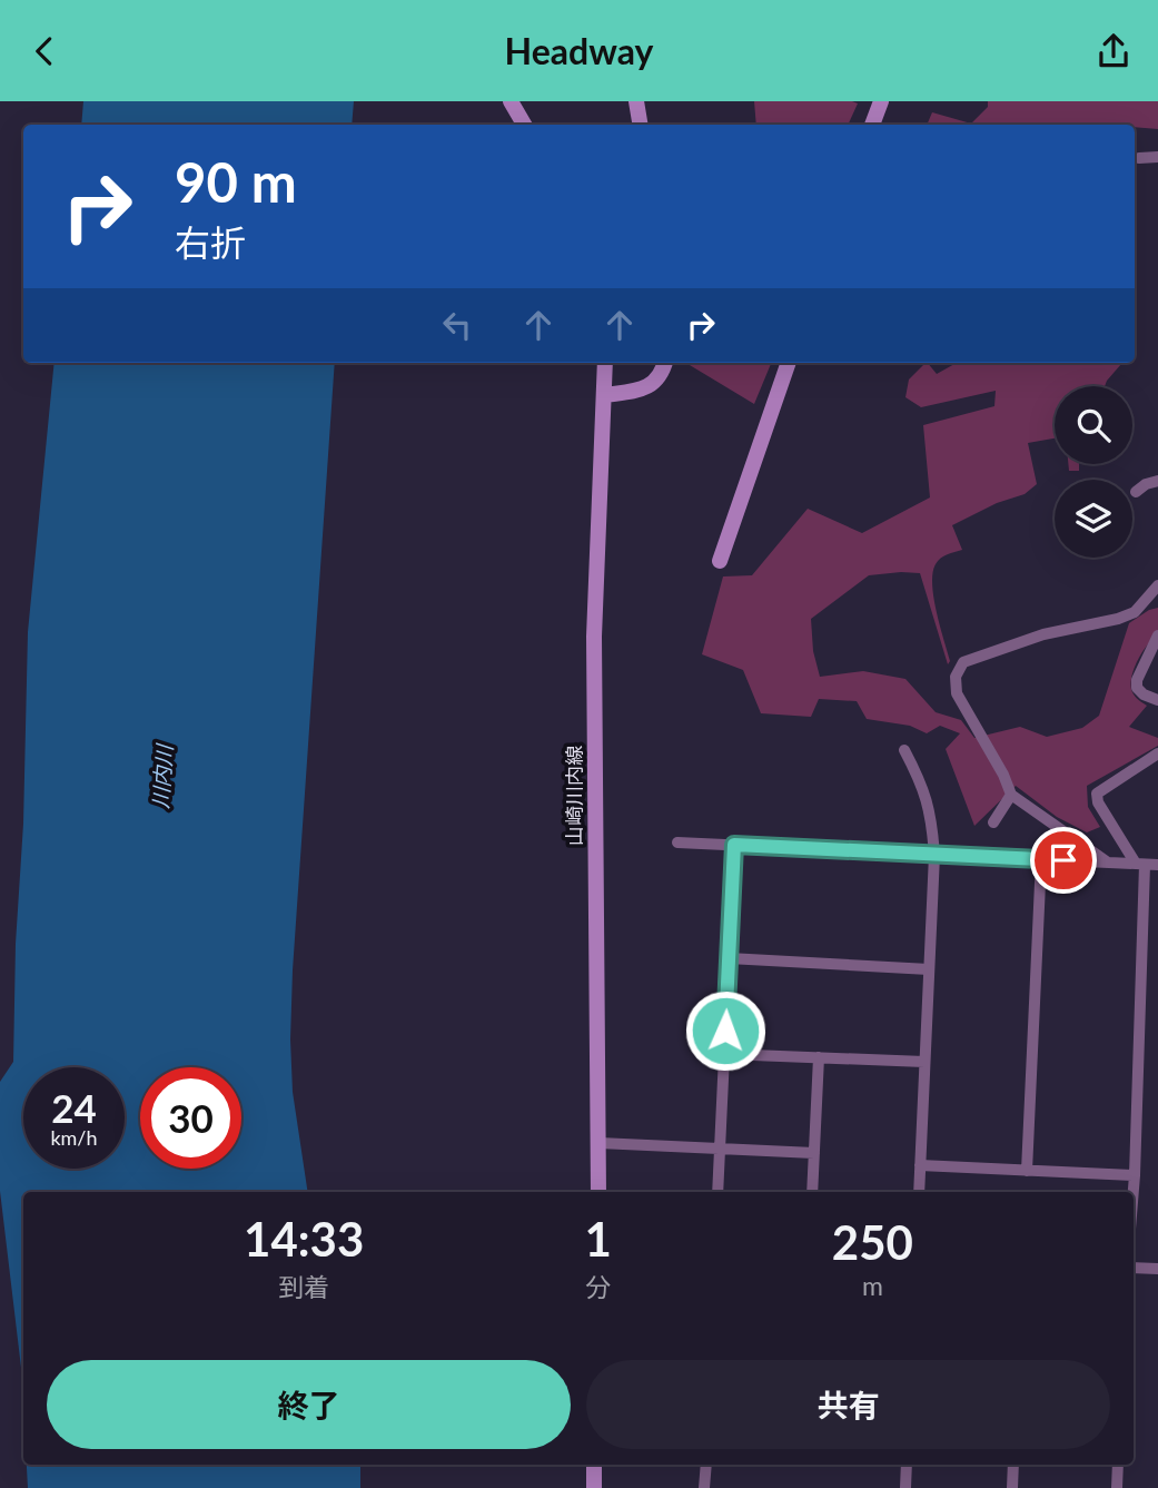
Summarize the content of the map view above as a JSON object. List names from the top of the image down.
{
  "streets": {
    "main road": ["山崎川内線"]
  },
  "water": ["川内川"],
  "page": {
    "header": "Headway",
    "turn": ["90 m", "右折"],
    "speed": "24 km/h",
    "limit": "30",
    "eta": [
      "14:33",
      "到着",
      "1",
      "分",
      "250",
      "m"
    ],
    "buttons": ["終了", "共有"]
  }
}
